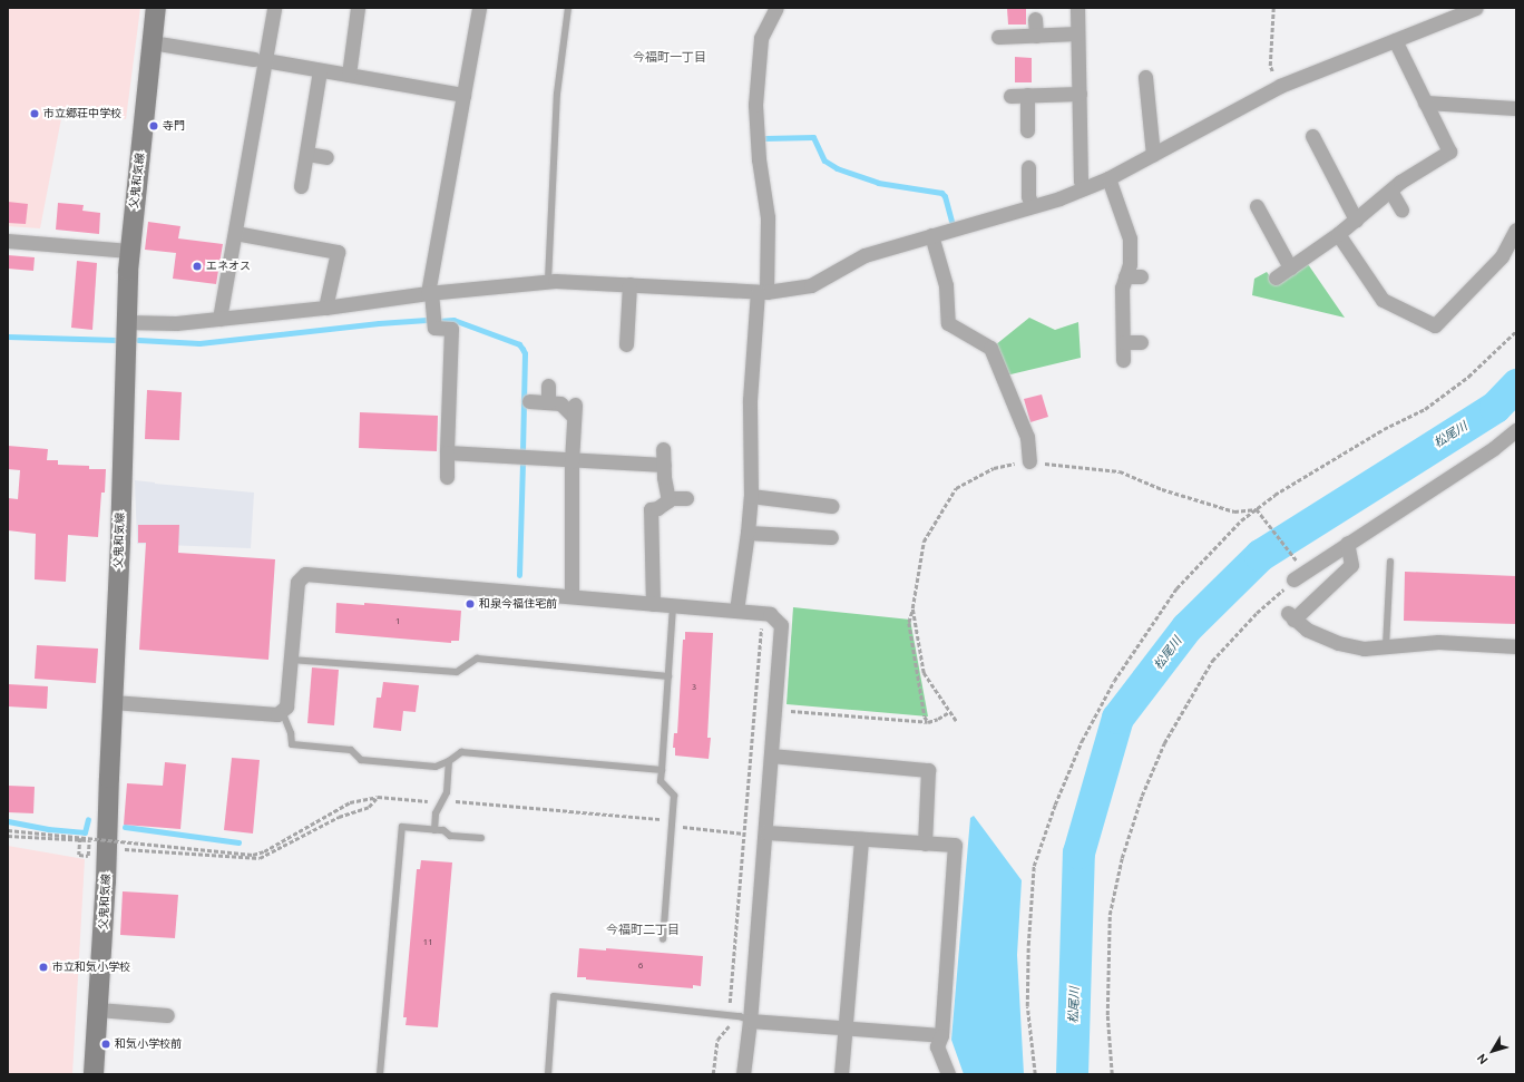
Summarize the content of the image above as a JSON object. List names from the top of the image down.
{
  "streets": {
    "main road": ["父鬼和気線"]
  },
  "districts": ["今福町一丁目", "今福町二丁目"],
  "water": ["松尾川"],
  "places": [
    "市立郷荘中学校",
    "寺門",
    "エネオス",
    "和泉今福住宅前",
    "市立和気小学校",
    "和気小学校前"
  ],
  "house_numbers": [
    "1",
    "3",
    "11",
    "6"
  ],
  "north": "bottom left"
}
